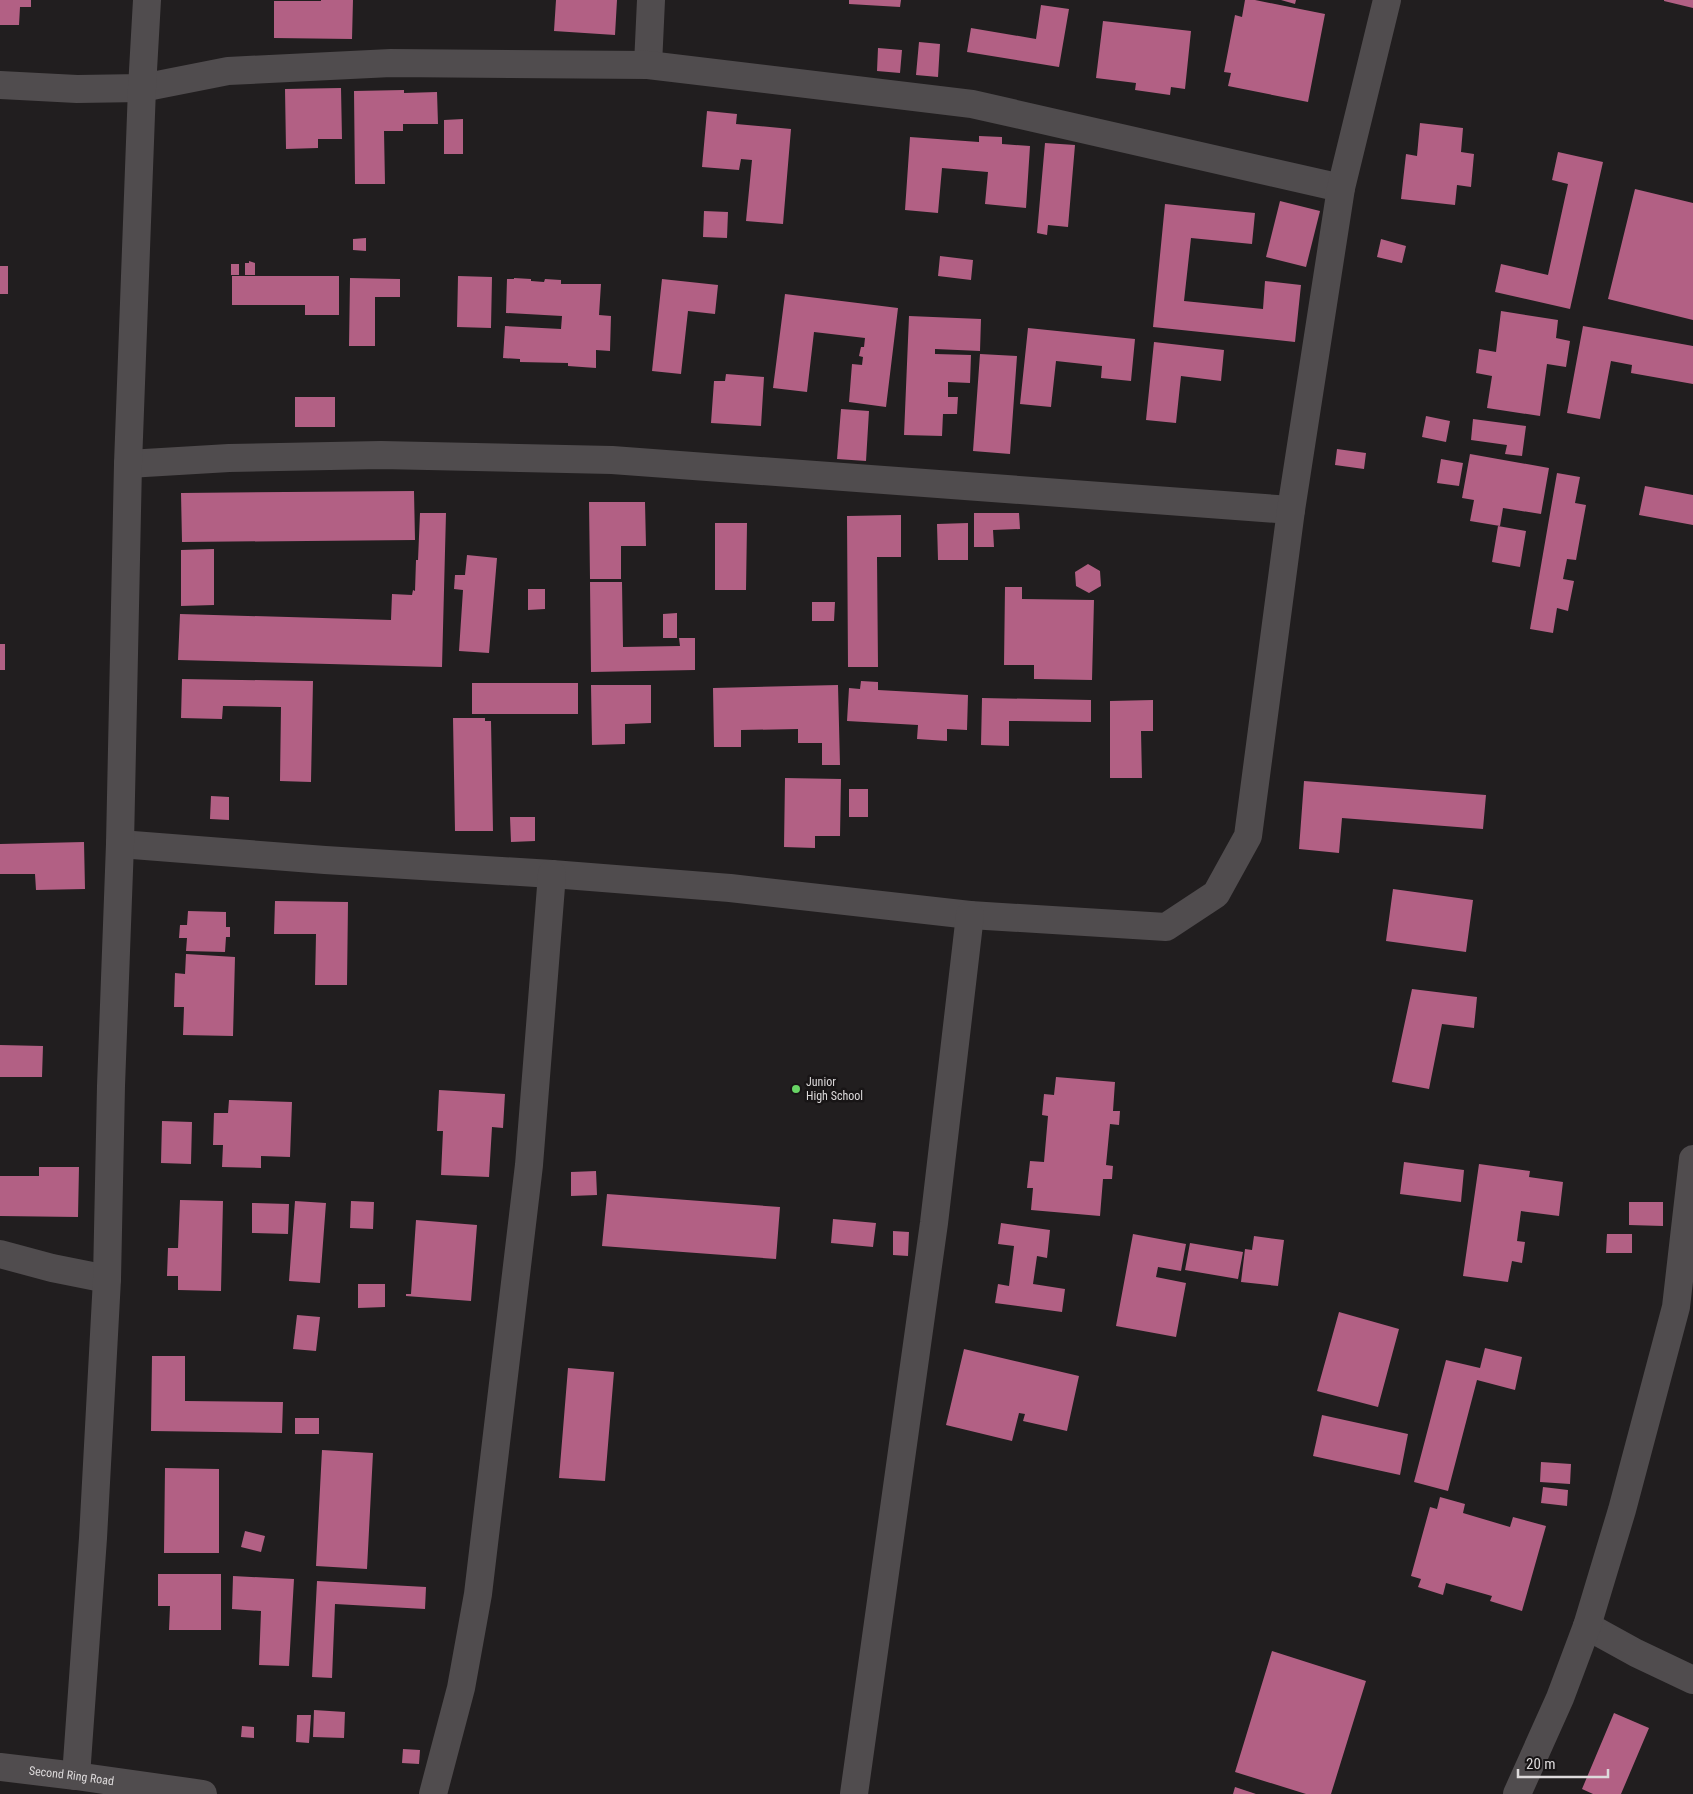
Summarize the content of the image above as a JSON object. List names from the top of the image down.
{
  "streets": {
    "street": ["Second Ring Road"]
  },
  "places": ["Junior High School"],
  "scale_bar": "20 m"
}
